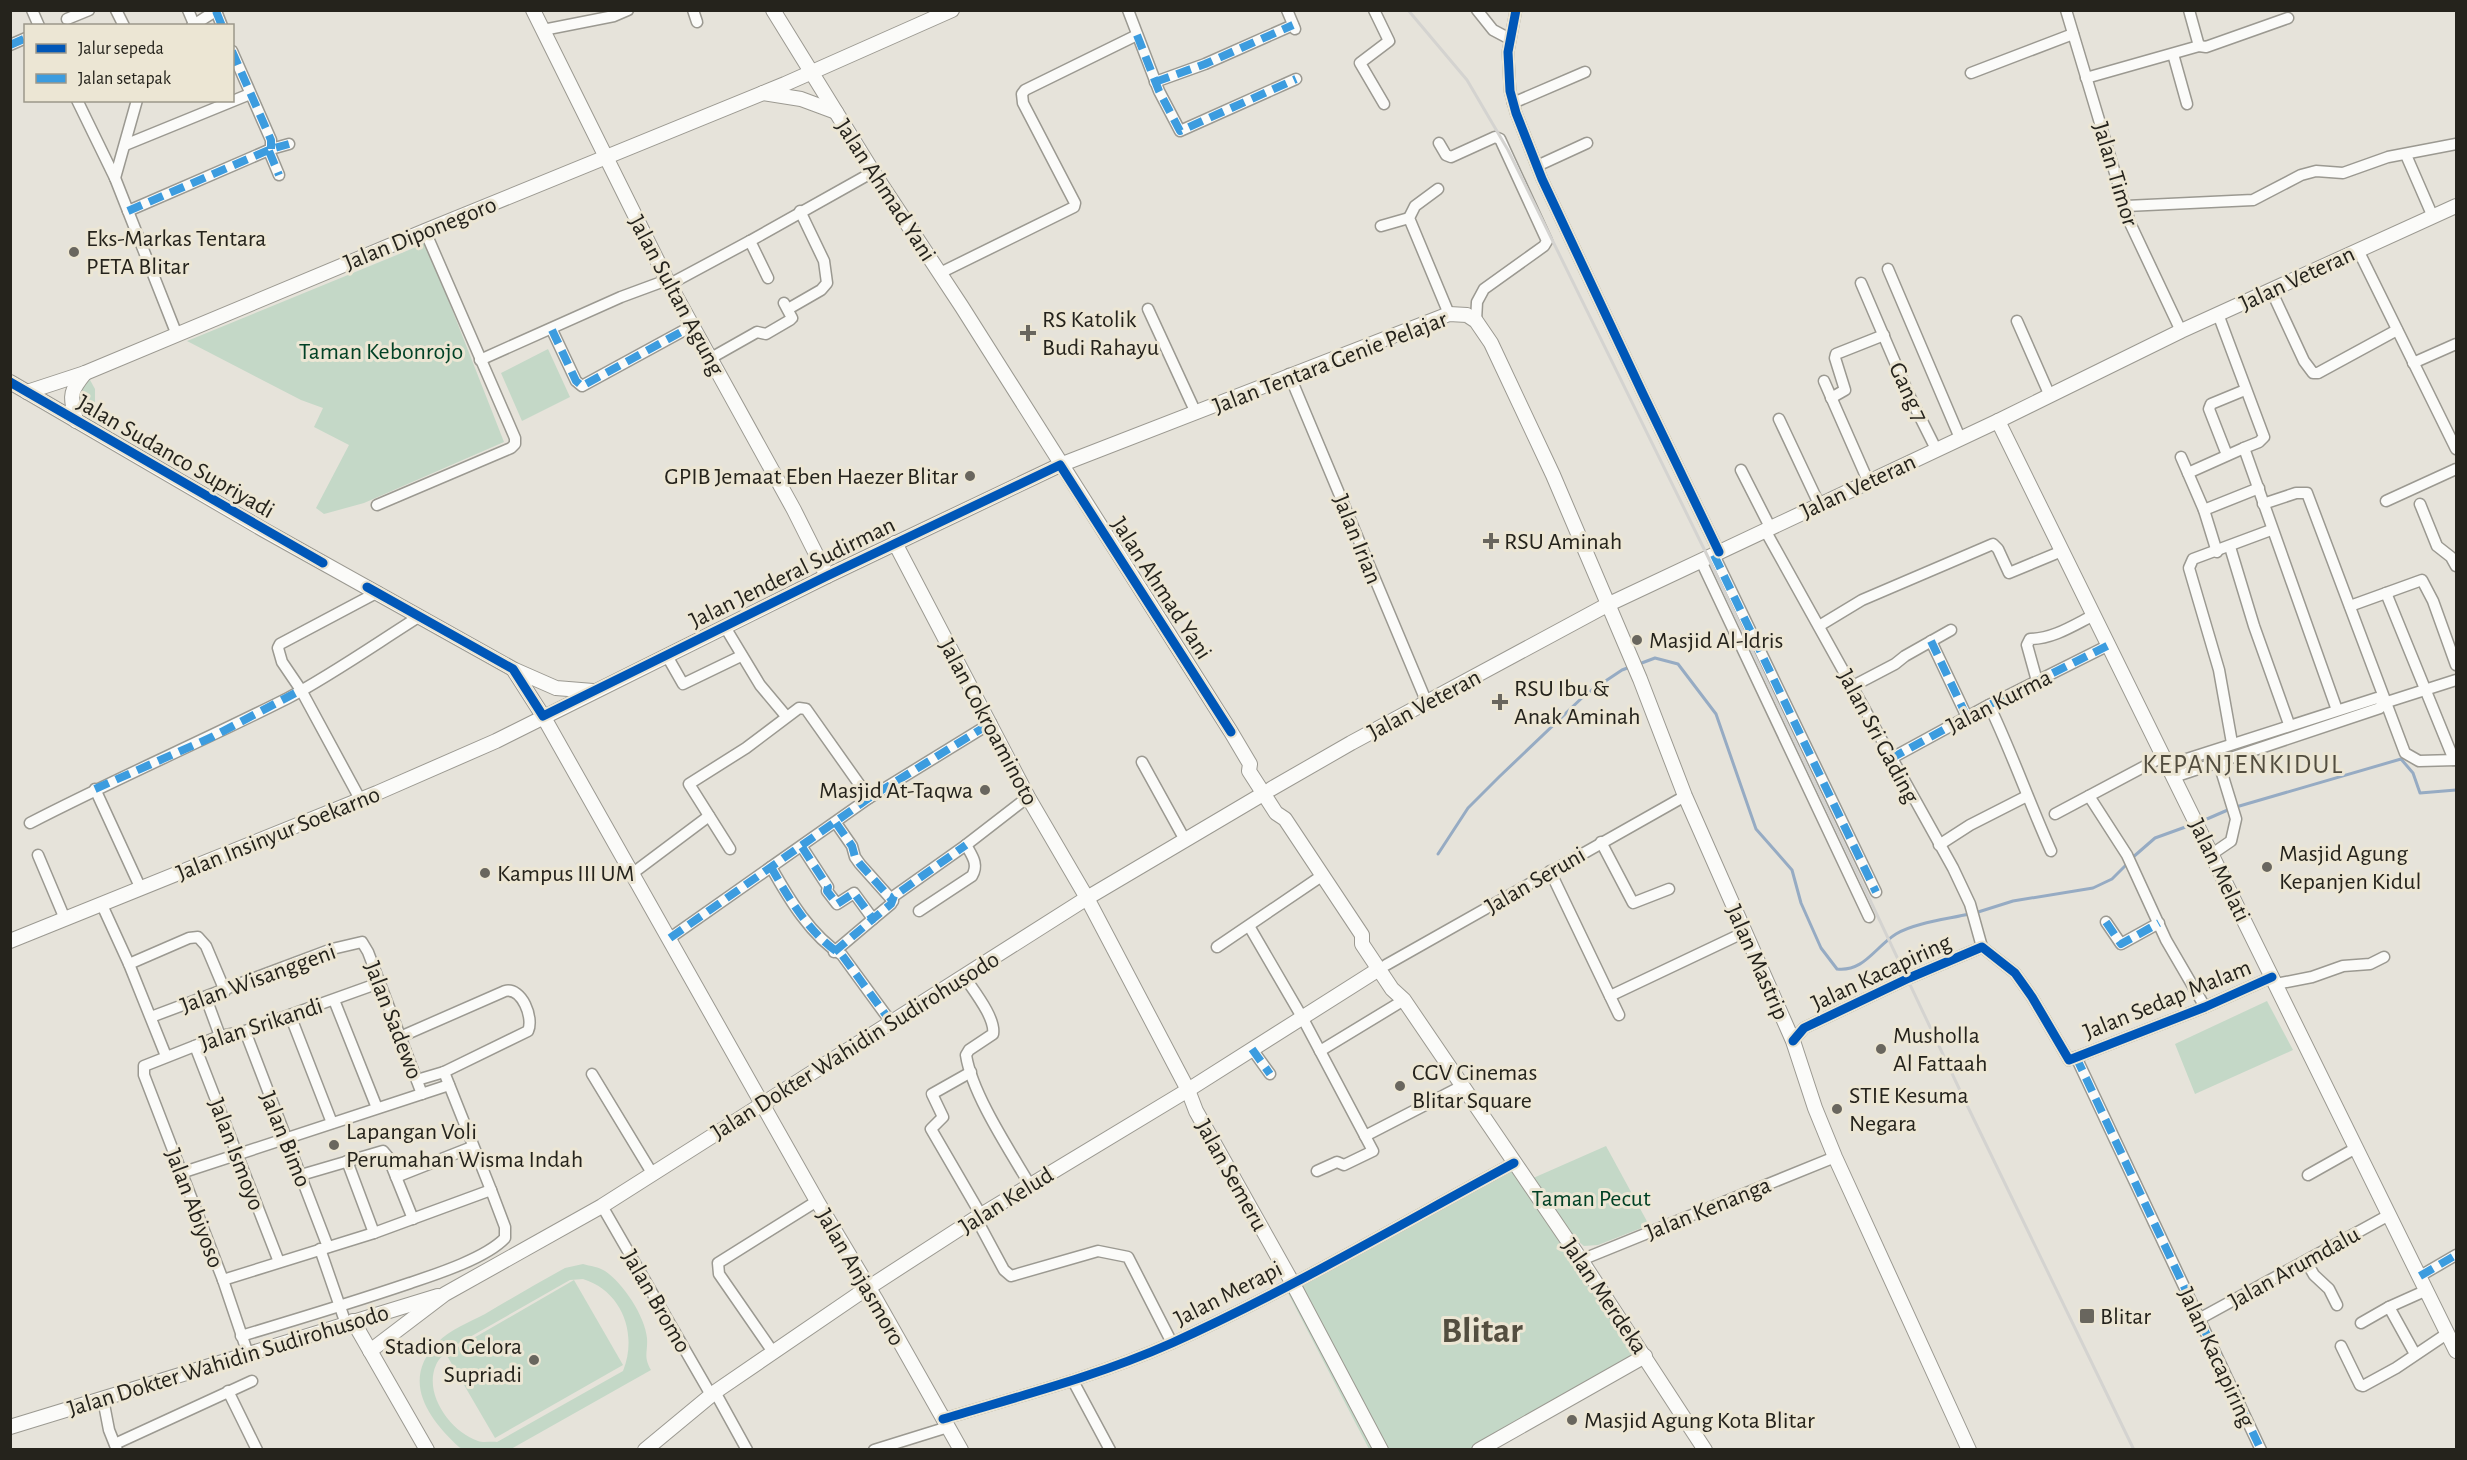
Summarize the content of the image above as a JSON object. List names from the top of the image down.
{
  "streets": {
    "main road": [
      "Jalan Ahmad Yani",
      "Jalan Diponegoro",
      "Jalan Veteran",
      "Jalan Sultan Agung",
      "Jalan Tentara Genie Pelajar",
      "Jalan Sudanco Supriyadi",
      "Jalan Jenderal Sudirman",
      "Jalan Cokroaminoto",
      "Jalan Insinyur Soekarno",
      "Jalan Melati",
      "Jalan Mastrip",
      "Jalan Dokter Wahidin Sudirohusodo",
      "Jalan Semeru",
      "Jalan Kelud",
      "Jalan Anjasmoro",
      "Jalan Merdeka"
    ],
    "street": [
      "Jalan Timor",
      "Gang 7",
      "Jalan Irian",
      "Jalan Kurma",
      "Jalan Sri Gading",
      "Jalan Seruni",
      "Jalan Kacapiring",
      "Jalan Wisanggeni",
      "Jalan Sedap Malam",
      "Jalan Sadewo",
      "Jalan Srikandi",
      "Jalan Bimo",
      "Jalan Ismoyo",
      "Jalan Abiyoso",
      "Jalan Kenanga",
      "Jalan Arumdalu",
      "Jalan Merapi",
      "Jalan Bromo"
    ]
  },
  "crossings": [
    ["Jalan Timor", "Jalan Veteran"],
    ["Jalan Ahmad Yani", "Jalan Diponegoro"],
    ["Jalan Ahmad Yani", "Jalan Veteran"],
    ["Jalan Ahmad Yani", "Jalan Tentara Genie Pelajar"],
    ["Jalan Ahmad Yani", "Jalan Jenderal Sudirman"],
    ["Jalan Ahmad Yani", "Jalan Dokter Wahidin Sudirohusodo"],
    ["Jalan Ahmad Yani", "Jalan Merdeka"],
    ["Jalan Diponegoro", "Jalan Sultan Agung"],
    ["Jalan Diponegoro", "Jalan Sudanco Supriyadi"],
    ["Jalan Veteran", "Jalan Tentara Genie Pelajar"],
    ["Jalan Veteran", "Gang 7"],
    ["Jalan Veteran", "Jalan Irian"],
    ["Jalan Veteran", "Jalan Sri Gading"],
    ["Jalan Veteran", "Jalan Melati"],
    ["Jalan Veteran", "Jalan Mastrip"],
    ["Jalan Veteran", "Jalan Dokter Wahidin Sudirohusodo"],
    ["Jalan Veteran", "Jalan Merdeka"],
    ["Jalan Sultan Agung", "Jalan Jenderal Sudirman"],
    ["Jalan Tentara Genie Pelajar", "Jalan Irian"],
    ["Jalan Tentara Genie Pelajar", "Jalan Jenderal Sudirman"],
    ["Jalan Tentara Genie Pelajar", "Jalan Mastrip"],
    ["Jalan Sudanco Supriyadi", "Jalan Jenderal Sudirman"],
    ["Jalan Sudanco Supriyadi", "Jalan Insinyur Soekarno"],
    ["Jalan Sudanco Supriyadi", "Jalan Anjasmoro"],
    ["Jalan Jenderal Sudirman", "Jalan Cokroaminoto"],
    ["Jalan Jenderal Sudirman", "Jalan Insinyur Soekarno"],
    ["Jalan Kurma", "Jalan Sri Gading"],
    ["Jalan Kurma", "Jalan Melati"],
    ["Jalan Cokroaminoto", "Jalan Dokter Wahidin Sudirohusodo"],
    ["Jalan Cokroaminoto", "Jalan Semeru"],
    ["Jalan Sri Gading", "Jalan Kacapiring"],
    ["Jalan Melati", "Jalan Sedap Malam"],
    ["Jalan Melati", "Jalan Arumdalu"],
    ["Jalan Seruni", "Jalan Mastrip"],
    ["Jalan Seruni", "Jalan Kelud"],
    ["Jalan Seruni", "Jalan Merdeka"],
    ["Jalan Mastrip", "Jalan Kacapiring"],
    ["Jalan Mastrip", "Jalan Kenanga"],
    ["Jalan Kacapiring", "Jalan Sedap Malam"],
    ["Jalan Kacapiring", "Jalan Arumdalu"],
    ["Jalan Wisanggeni", "Jalan Sadewo"],
    ["Jalan Sadewo", "Jalan Srikandi"],
    ["Jalan Srikandi", "Jalan Bimo"],
    ["Jalan Srikandi", "Jalan Ismoyo"],
    ["Jalan Srikandi", "Jalan Abiyoso"],
    ["Jalan Dokter Wahidin Sudirohusodo", "Jalan Bimo"],
    ["Jalan Dokter Wahidin Sudirohusodo", "Jalan Semeru"],
    ["Jalan Dokter Wahidin Sudirohusodo", "Jalan Abiyoso"],
    ["Jalan Dokter Wahidin Sudirohusodo", "Jalan Anjasmoro"],
    ["Jalan Dokter Wahidin Sudirohusodo", "Jalan Merdeka"],
    ["Jalan Dokter Wahidin Sudirohusodo", "Jalan Bromo"],
    ["Jalan Semeru", "Jalan Kelud"],
    ["Jalan Semeru", "Jalan Merapi"],
    ["Jalan Kelud", "Jalan Anjasmoro"],
    ["Jalan Kelud", "Jalan Merdeka"],
    ["Jalan Kelud", "Jalan Bromo"],
    ["Jalan Kenanga", "Jalan Merdeka"],
    ["Jalan Anjasmoro", "Jalan Merapi"],
    ["Jalan Merapi", "Jalan Merdeka"]
  ],
  "districts": ["KEPANJENKIDUL", "Blitar"],
  "parks": ["Taman Kebonrojo", "Taman Pecut"],
  "places": {
    "other": [
      "Eks-Markas Tentara PETA Blitar",
      "GPIB Jemaat Eben Haezer Blitar",
      "Masjid Al-Idris",
      "Masjid At-Taqwa",
      "Masjid Agung Kepanjen Kidul",
      "Kampus III UM",
      "Musholla Al Fattaah",
      "CGV Cinemas Blitar Square",
      "STIE Kesuma Negara",
      "Lapangan Voli Perumahan Wisma Indah",
      "Stadion Gelora Supriadi",
      "Masjid Agung Kota Blitar"
    ],
    "health": ["RS Katolik Budi Rahayu", "RSU Aminah", "RSU Ibu & Anak Aminah"],
    "transit": ["Blitar"]
  },
  "legend": ["Jalur sepeda", "Jalan setapak"]
}
